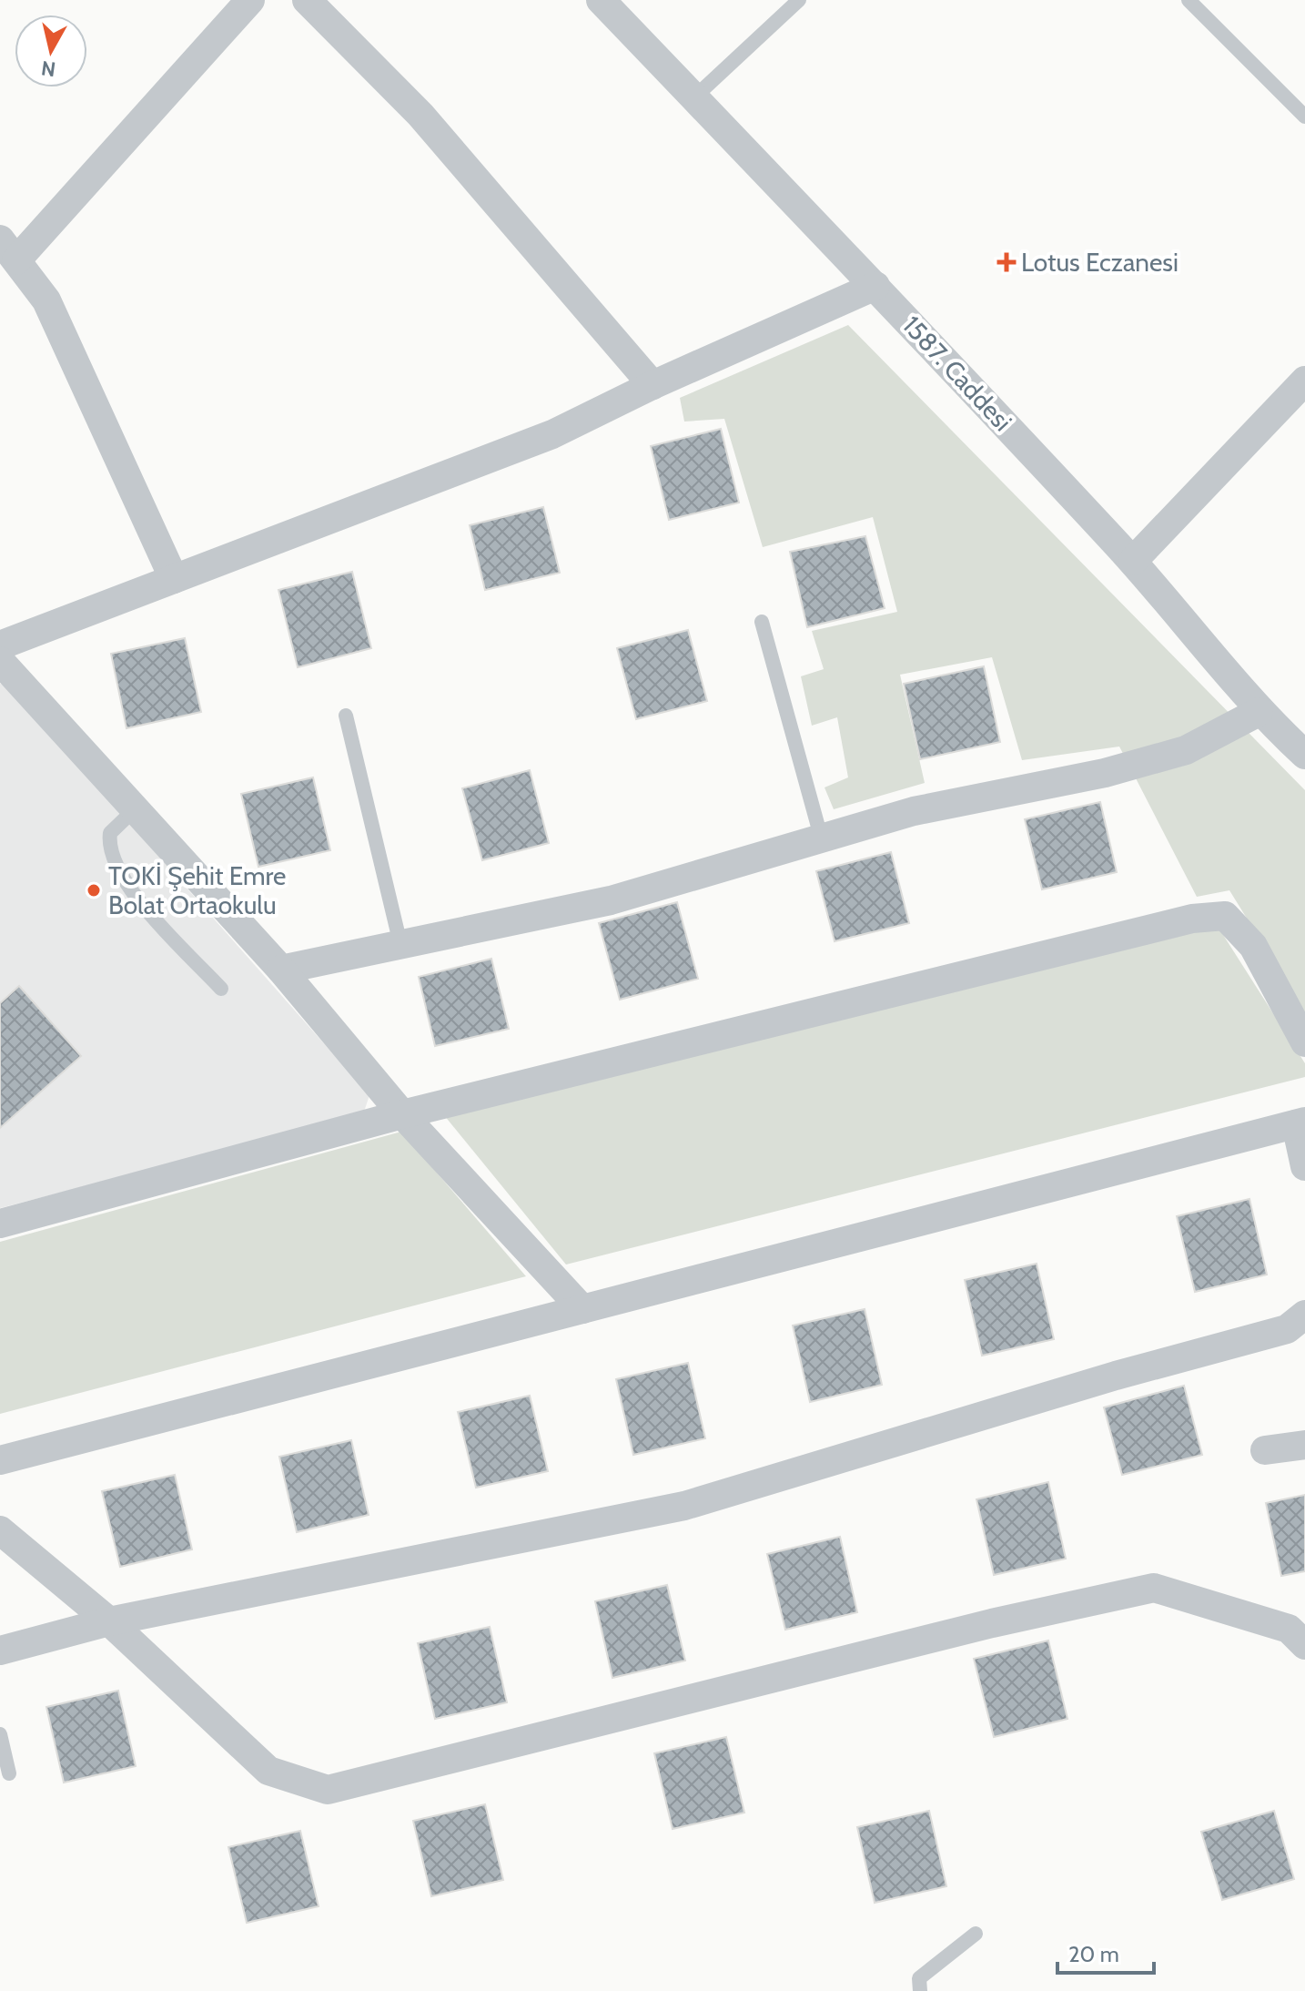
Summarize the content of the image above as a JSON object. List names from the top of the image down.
{
  "streets": {
    "street": ["1587. Caddesi"]
  },
  "places": {
    "health": ["Lotus Eczanesi"],
    "other": ["TOKİ Şehit Emre Bolat Ortaokulu"]
  },
  "scale_bar": "20 m",
  "north": "bottom"
}
